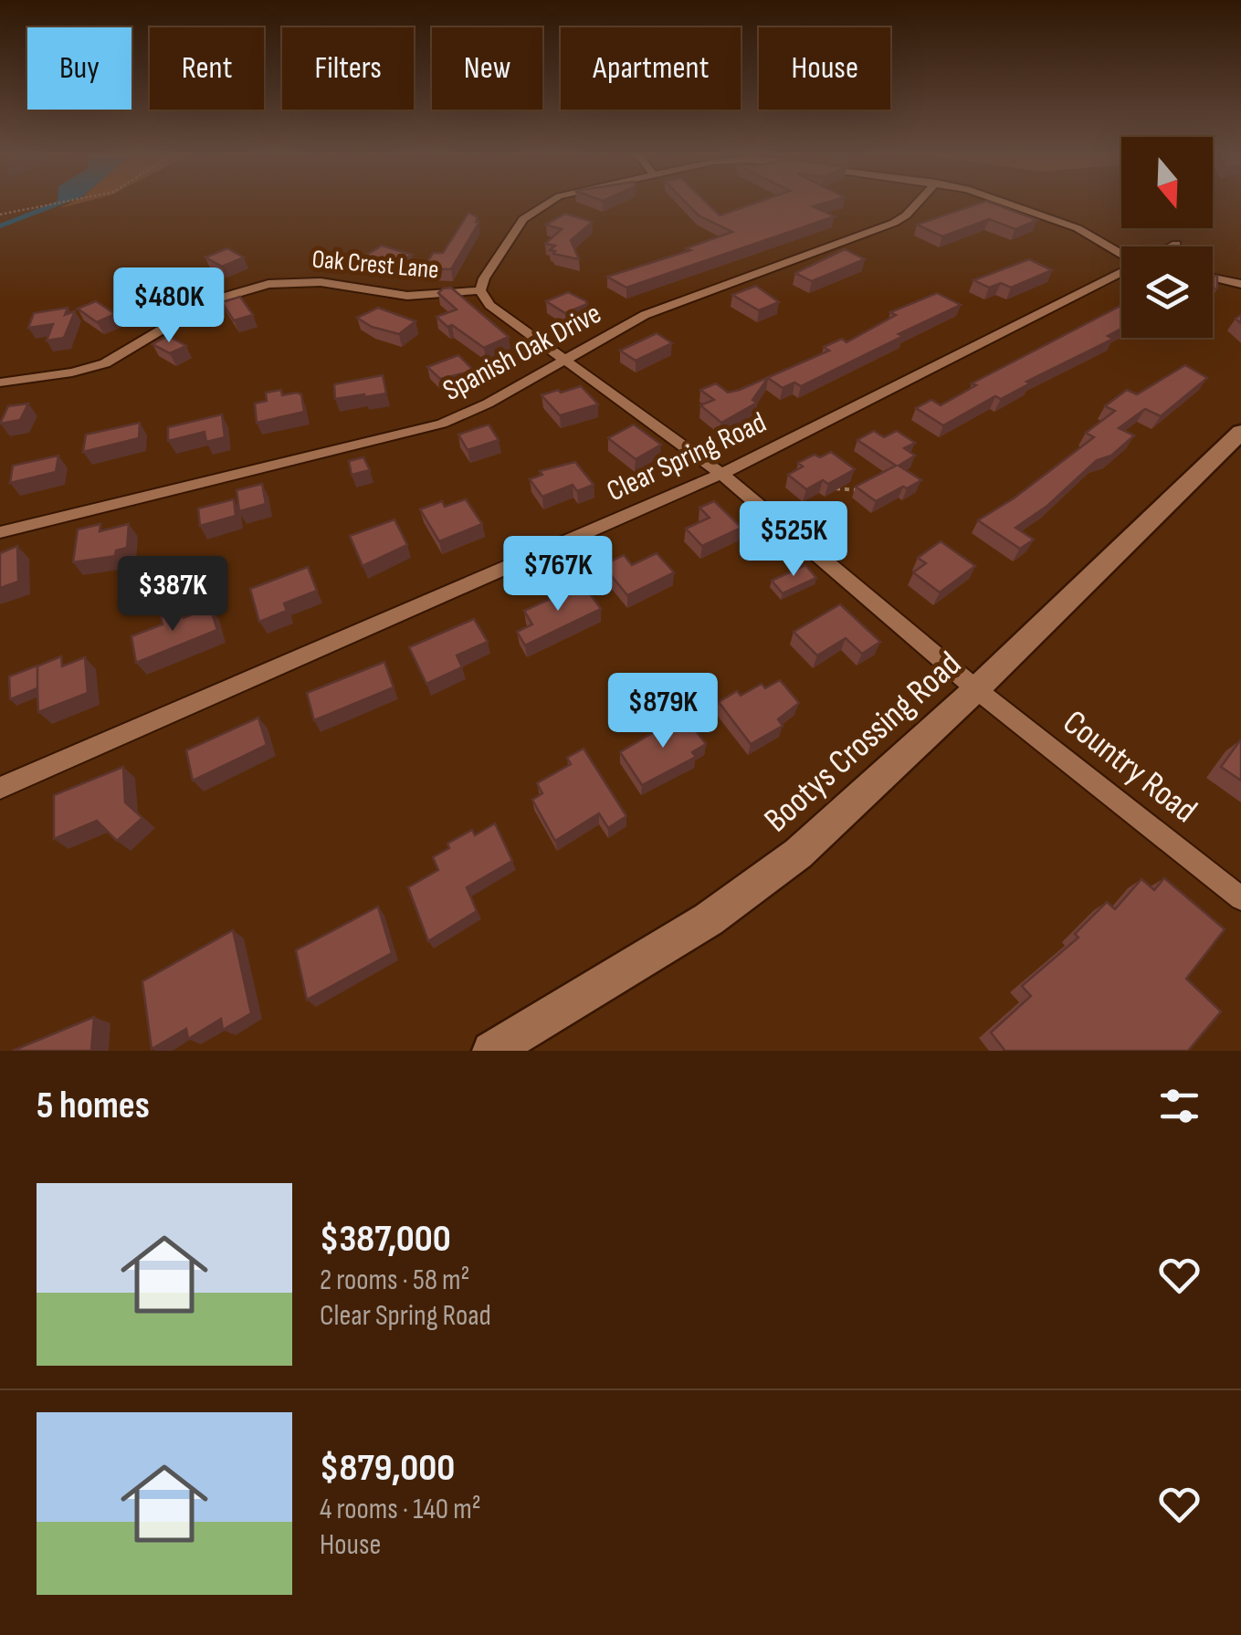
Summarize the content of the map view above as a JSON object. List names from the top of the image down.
{
  "streets": {
    "street": [
      "Oak Crest Lane",
      "Spanish Oak Drive",
      "Clear Spring Road",
      "Bootys Crossing Road",
      "Country Road"
    ]
  },
  "crossings": [
    ["Oak Crest Lane", "Country Road"],
    ["Spanish Oak Drive", "Country Road"],
    ["Clear Spring Road", "Country Road"],
    ["Bootys Crossing Road", "Country Road"]
  ],
  "north": "bottom",
  "page": {
    "chip": [
      "Buy",
      "Rent",
      "Filters",
      "New",
      "Apartment",
      "House"
    ],
    "price": [
      "$480K",
      "$525K",
      "$767K",
      "$387K",
      "$879K"
    ],
    "heading": "5 homes",
    "list": [
      {
        "name": "$387,000",
        "note": "2 rooms · 58 m² · Clear Spring Road"
      },
      {
        "name": "$879,000",
        "note": "4 rooms · 140 m² · House"
      }
    ]
  }
}
